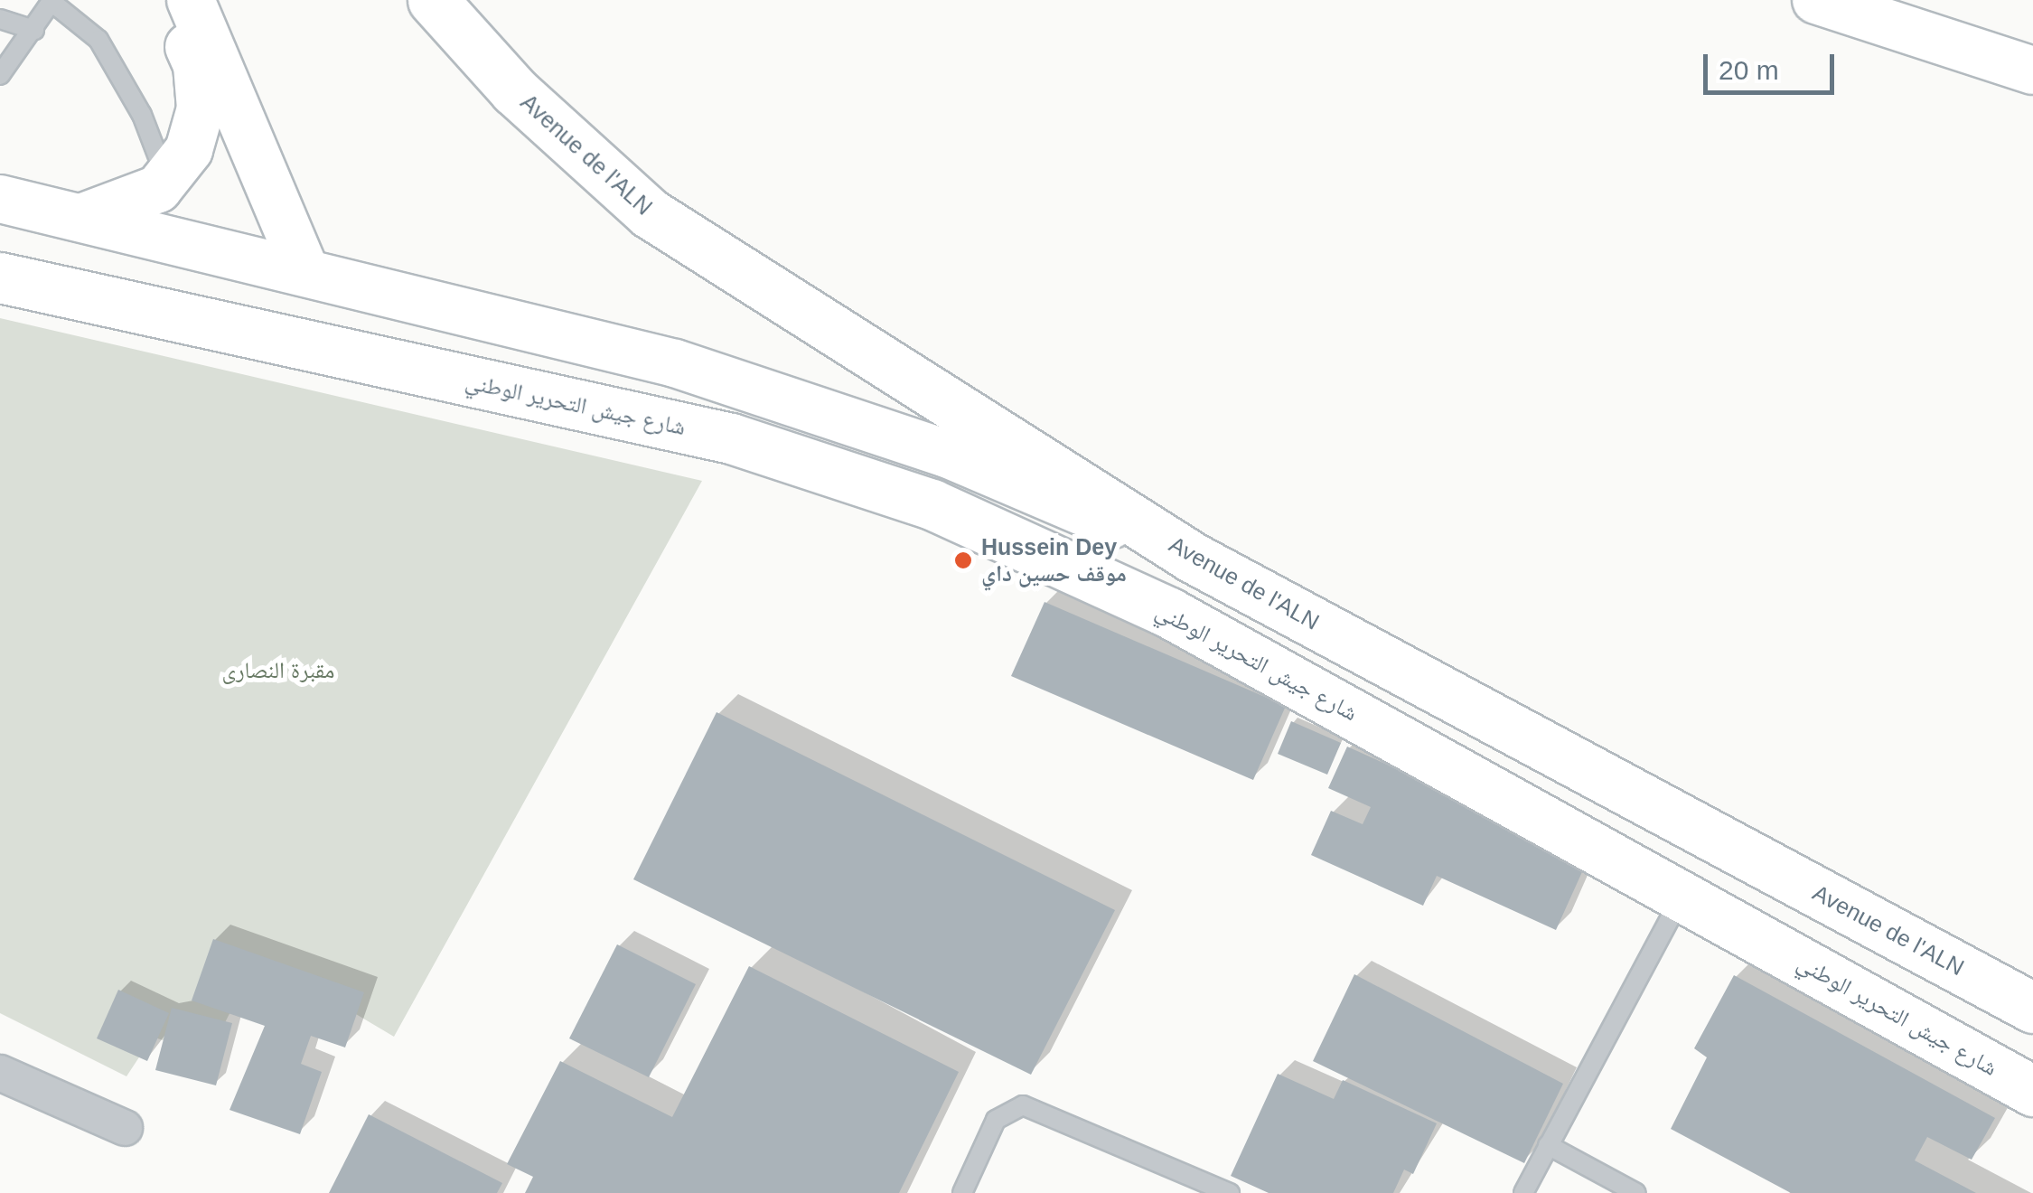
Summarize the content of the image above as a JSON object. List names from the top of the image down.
{
  "streets": {
    "highway": ["Avenue de l'ALN", "شارع جيش التحرير الوطني"]
  },
  "parks": ["مقبرة النصارى"],
  "places": ["Hussein Dey موقف حسين داي"],
  "scale_bar": "20 m"
}
